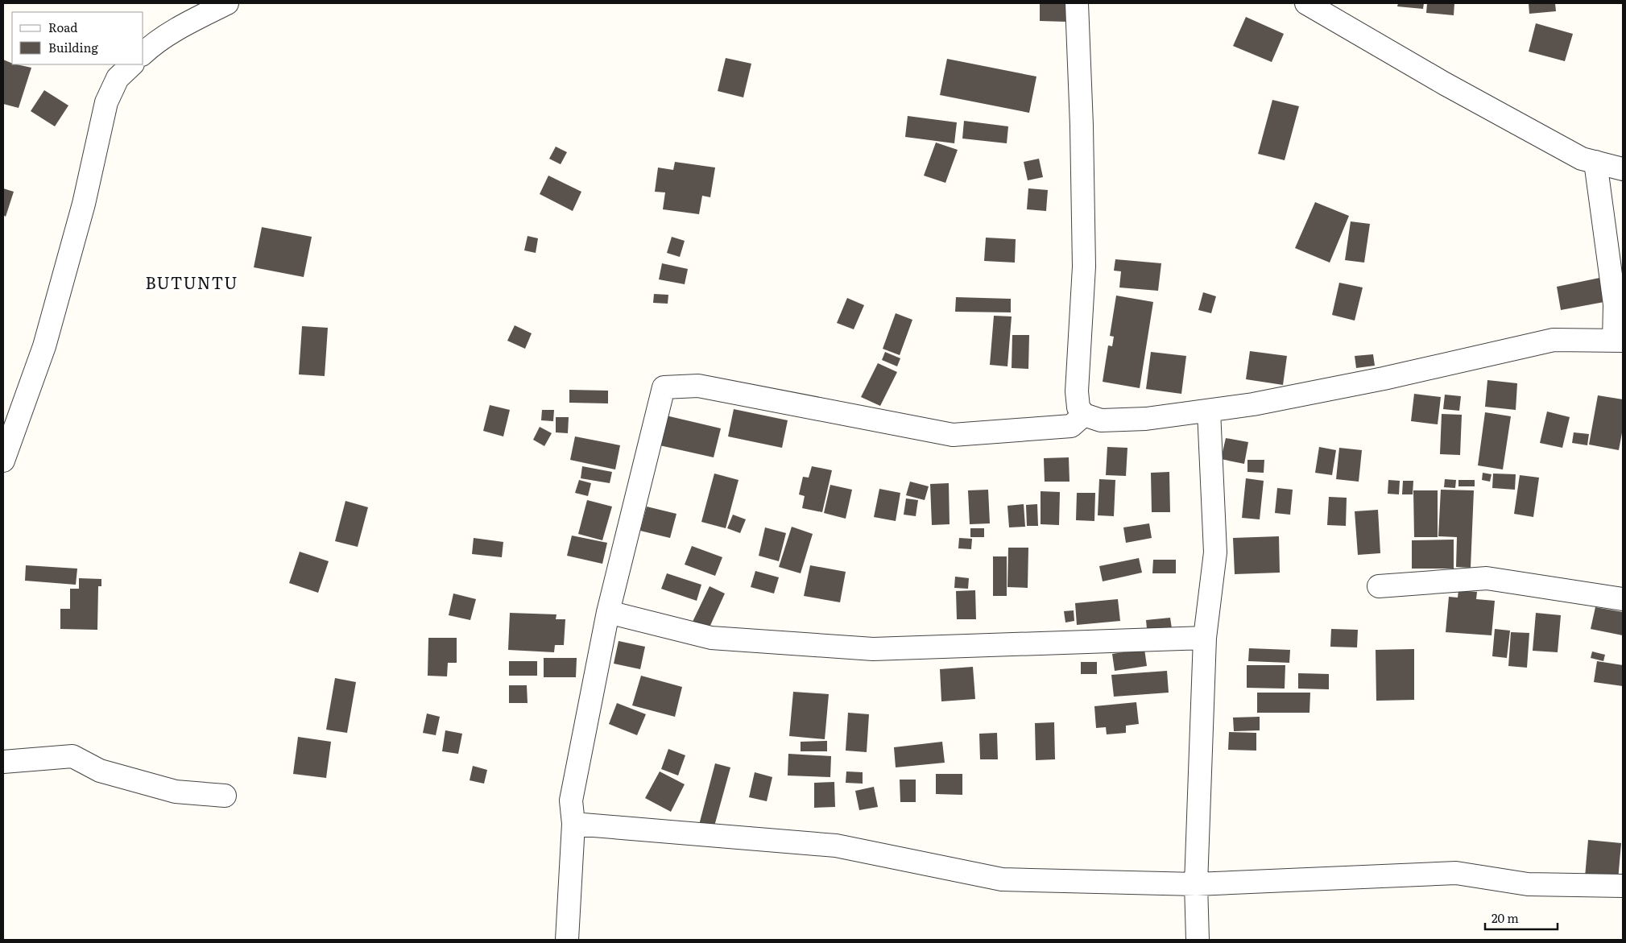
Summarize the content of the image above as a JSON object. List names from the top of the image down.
{
  "districts": ["BUTUNTU"],
  "legend": ["Road", "Building"],
  "scale_bar": "20 m"
}
